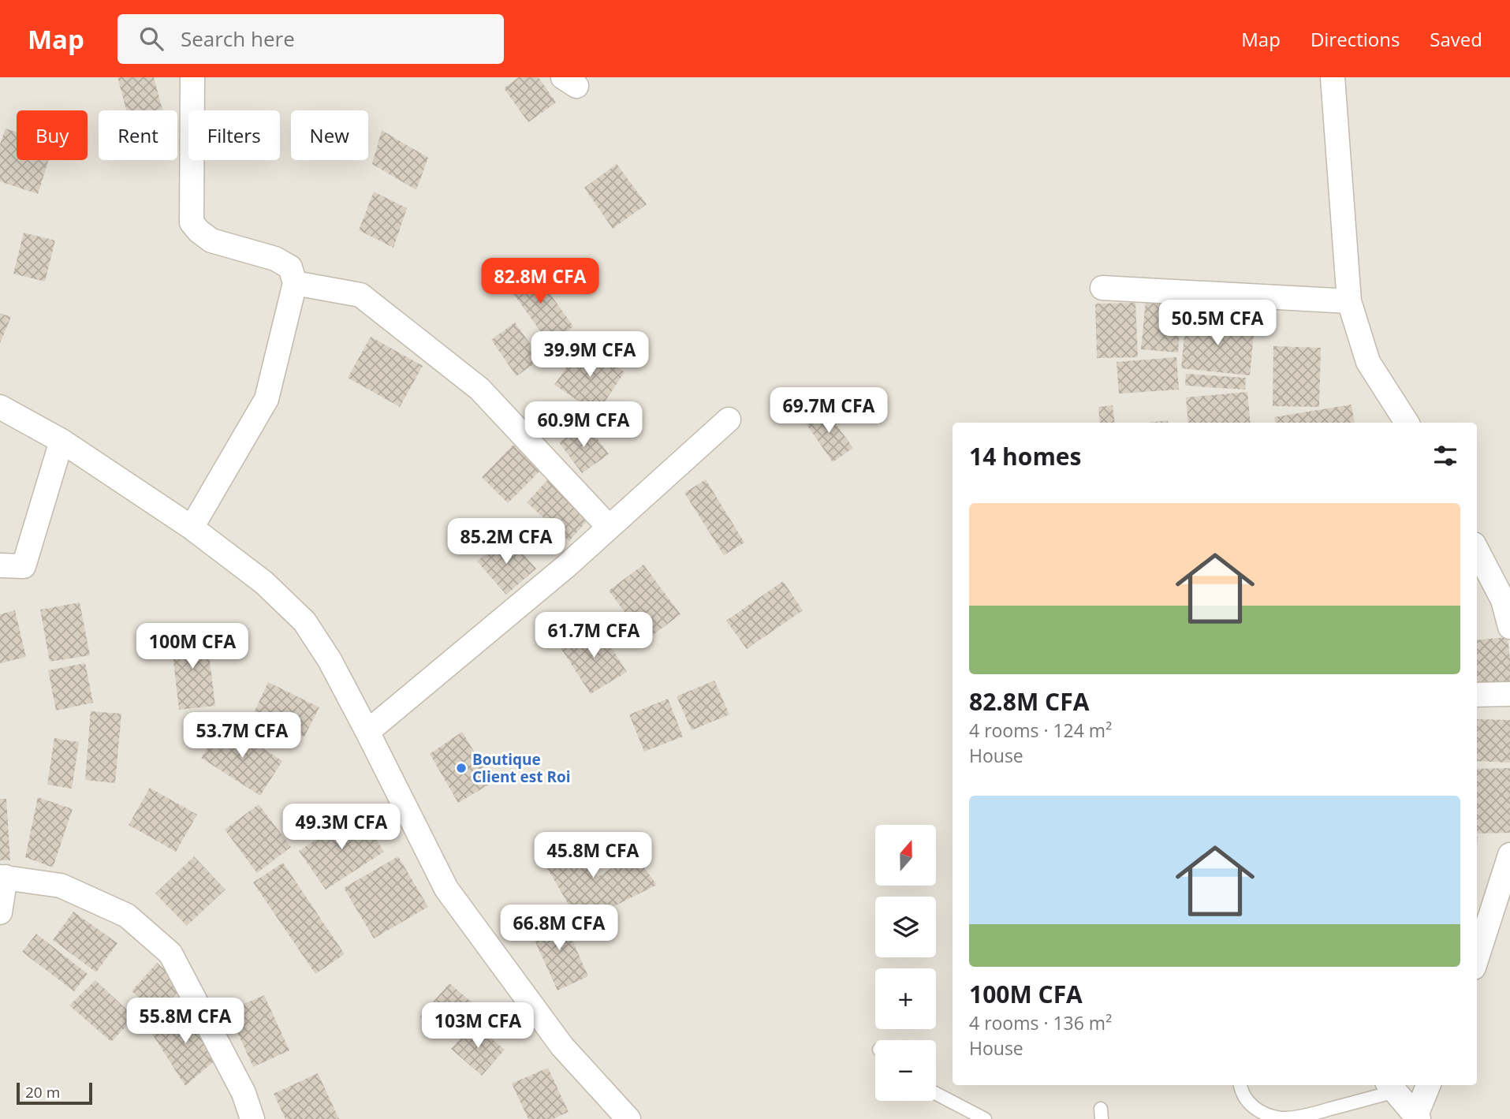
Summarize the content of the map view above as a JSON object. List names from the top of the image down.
{
  "places": ["Boutique Client est Roi"],
  "scale_bar": "20 m",
  "north": "top",
  "page": {
    "header": "Map",
    "search": "Search here",
    "nav": ["Map", "Directions", "Saved"],
    "chip": [
      "Buy",
      "Rent",
      "Filters",
      "New"
    ],
    "price": [
      "82.8M CFA",
      "50.5M CFA",
      "39.9M CFA",
      "69.7M CFA",
      "60.9M CFA",
      "85.2M CFA",
      "61.7M CFA",
      "100M CFA",
      "53.7M CFA",
      "49.3M CFA",
      "45.8M CFA",
      "66.8M CFA",
      "55.8M CFA",
      "103M CFA"
    ],
    "heading": "14 homes",
    "list": [
      {
        "name": "82.8M CFA",
        "note": "4 rooms · 124 m² · House"
      },
      {
        "name": "100M CFA",
        "note": "4 rooms · 136 m² · House"
      }
    ],
    "map_buttons": ["+", "−"],
    "scale": "20 m"
  }
}
